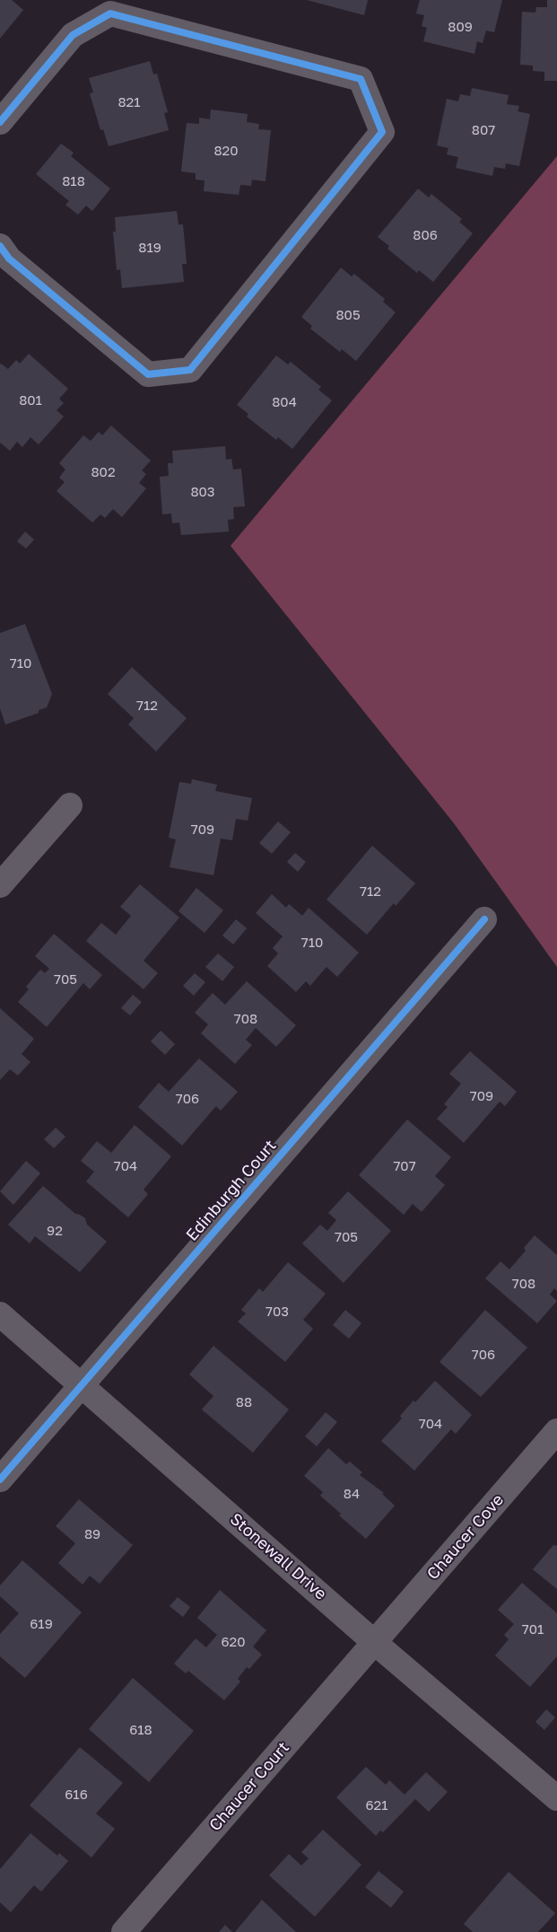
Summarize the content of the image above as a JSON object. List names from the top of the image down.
{
  "streets": {
    "street": [
      "Edinburgh Court",
      "Chaucer Cove",
      "Stonewall Drive",
      "Chaucer Court"
    ]
  },
  "crossings": [
    ["Edinburgh Court", "Stonewall Drive"],
    ["Chaucer Cove", "Stonewall Drive"],
    ["Chaucer Cove", "Chaucer Court"],
    ["Stonewall Drive", "Chaucer Court"]
  ],
  "house_numbers": [
    "809",
    "821",
    "807",
    "820",
    "818",
    "806",
    "819",
    "805",
    "801",
    "804",
    "802",
    "803",
    "710",
    "712",
    "709",
    "712",
    "710",
    "705",
    "708",
    "709",
    "706",
    "704",
    "707",
    "92",
    "705",
    "708",
    "703",
    "706",
    "88",
    "704",
    "84",
    "89",
    "619",
    "701",
    "620",
    "618",
    "616",
    "621"
  ]
}
